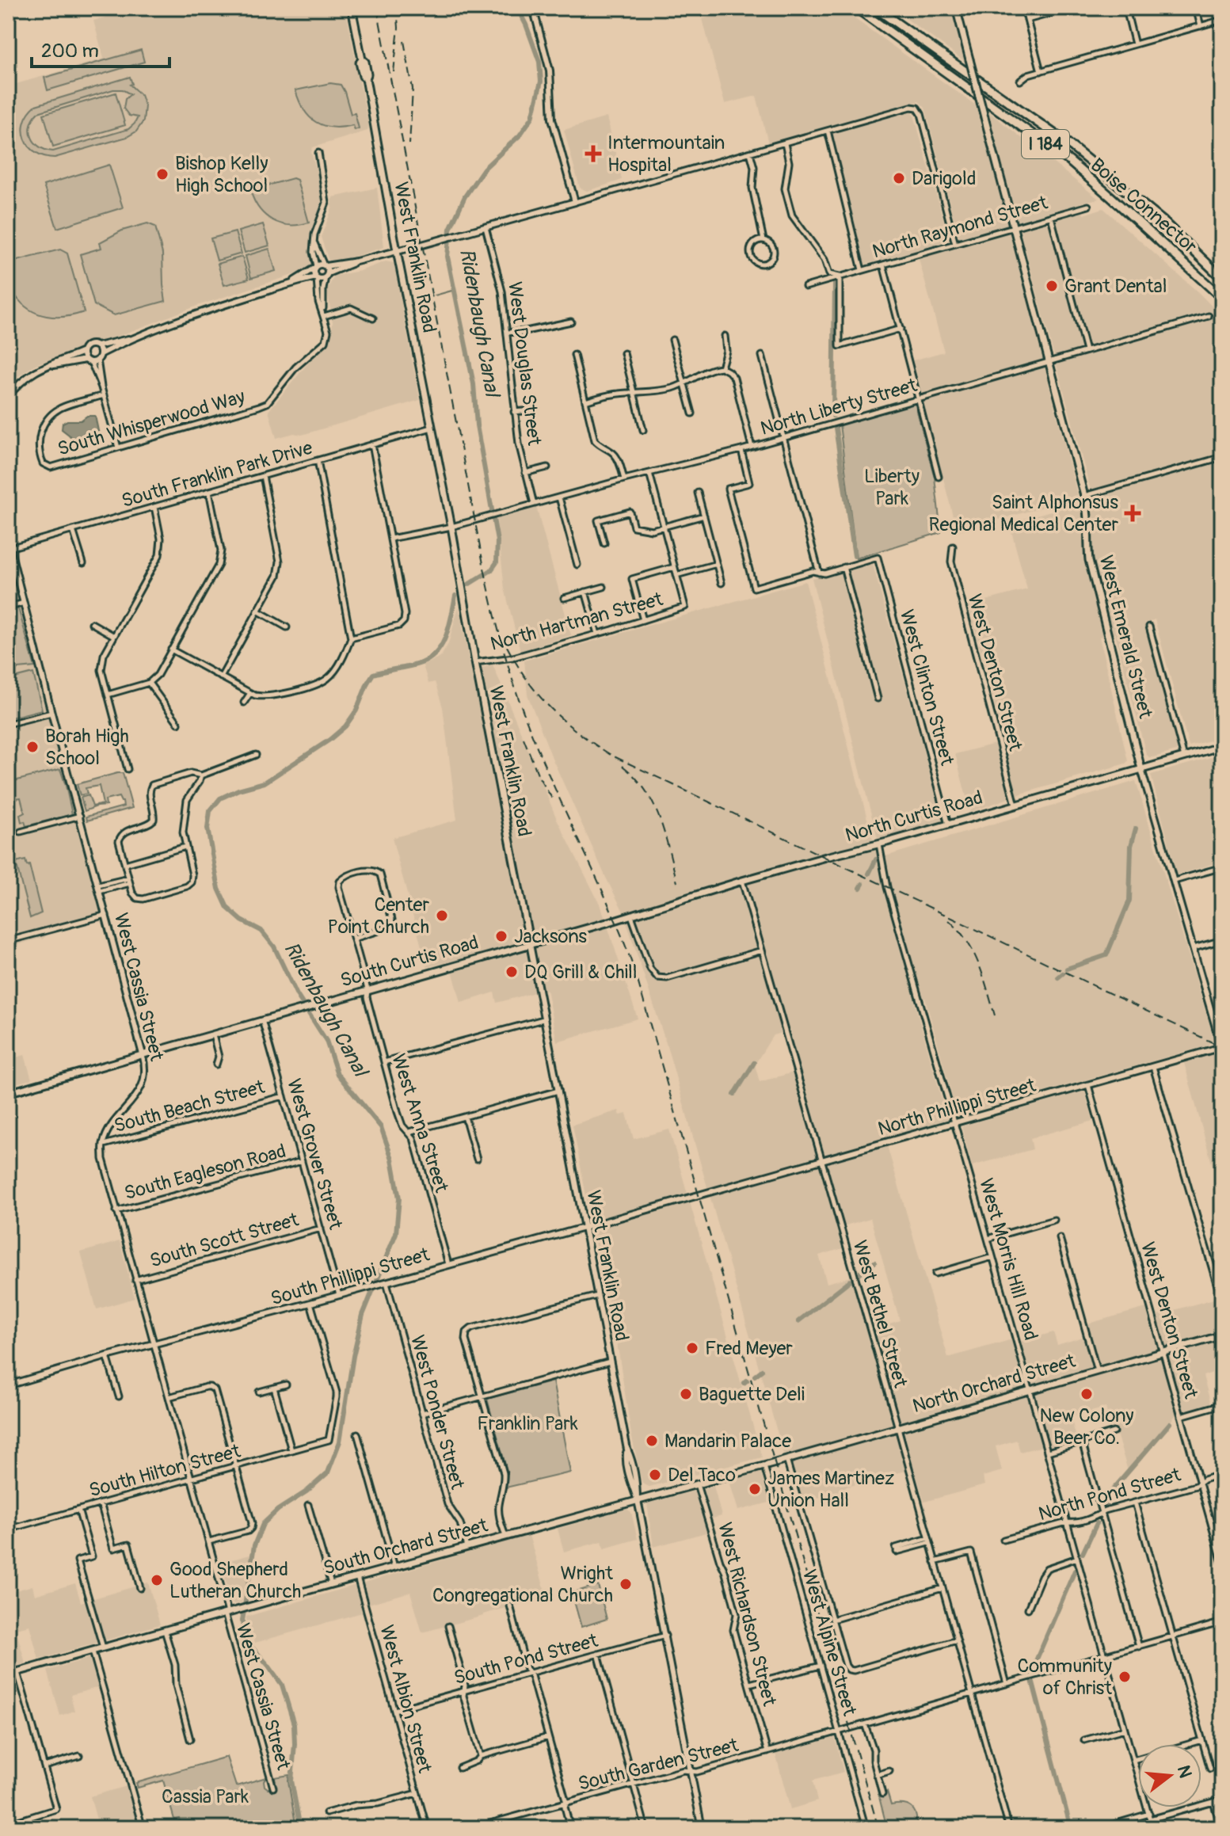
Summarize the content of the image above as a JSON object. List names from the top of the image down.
{
  "streets": {
    "highway": ["I 184", "Boise Connector"],
    "main road": [
      "West Franklin Road",
      "West Emerald Street",
      "North Curtis Road",
      "South Curtis Road",
      "North Orchard Street",
      "South Orchard Street"
    ],
    "street": [
      "North Raymond Street",
      "West Douglas Street",
      "North Liberty Street",
      "South Whisperwood Way",
      "South Franklin Park Drive",
      "North Hartman Street",
      "West Denton Street",
      "West Clinton Street",
      "West Cassia Street",
      "South Beach Street",
      "North Phillippi Street",
      "West Anna Street",
      "West Grover Street",
      "South Eagleson Road",
      "South Scott Street",
      "West Morris Hill Road",
      "South Phillippi Street",
      "West Bethel Street",
      "West Ponder Street",
      "South Hilton Street",
      "North Pond Street",
      "West Richardson Street",
      "West Alpine Street",
      "South Pond Street",
      "West Albion Street",
      "South Garden Street"
    ]
  },
  "crossings": [
    ["North Raymond Street", "West Emerald Street"],
    ["West Franklin Road", "North Liberty Street"],
    ["West Franklin Road", "South Franklin Park Drive"],
    ["West Franklin Road", "North Hartman Street"],
    ["West Franklin Road", "South Curtis Road"],
    ["West Franklin Road", "South Phillippi Street"],
    ["West Franklin Road", "South Orchard Street"],
    ["West Franklin Road", "South Pond Street"],
    ["West Franklin Road", "South Garden Street"],
    ["West Douglas Street", "North Liberty Street"],
    ["North Liberty Street", "West Emerald Street"],
    ["South Franklin Park Drive", "West Cassia Street"],
    ["West Emerald Street", "North Curtis Road"],
    ["West Emerald Street", "North Phillippi Street"],
    ["West Denton Street", "North Curtis Road"],
    ["West Denton Street", "North Phillippi Street"],
    ["West Denton Street", "North Orchard Street"],
    ["West Denton Street", "North Pond Street"],
    ["West Clinton Street", "North Curtis Road"],
    ["North Curtis Road", "South Curtis Road"],
    ["North Curtis Road", "West Morris Hill Road"],
    ["North Curtis Road", "West Bethel Street"],
    ["South Curtis Road", "West Cassia Street"],
    ["South Curtis Road", "West Anna Street"],
    ["South Curtis Road", "West Grover Street"],
    ["West Cassia Street", "South Beach Street"],
    ["West Cassia Street", "South Eagleson Road"],
    ["West Cassia Street", "South Scott Street"],
    ["West Cassia Street", "South Phillippi Street"],
    ["West Cassia Street", "South Hilton Street"],
    ["West Cassia Street", "South Orchard Street"],
    ["South Beach Street", "West Grover Street"],
    ["North Phillippi Street", "West Morris Hill Road"],
    ["North Phillippi Street", "South Phillippi Street"],
    ["North Phillippi Street", "West Bethel Street"],
    ["West Anna Street", "South Phillippi Street"],
    ["West Grover Street", "South Eagleson Road"],
    ["West Grover Street", "South Scott Street"],
    ["West Grover Street", "South Phillippi Street"],
    ["West Morris Hill Road", "North Orchard Street"],
    ["West Morris Hill Road", "North Pond Street"],
    ["West Morris Hill Road", "South Garden Street"],
    ["South Phillippi Street", "West Ponder Street"],
    ["South Phillippi Street", "South Hilton Street"],
    ["West Bethel Street", "North Orchard Street"],
    ["West Bethel Street", "South Garden Street"],
    ["North Orchard Street", "South Orchard Street"],
    ["West Ponder Street", "South Orchard Street"],
    ["South Orchard Street", "West Richardson Street"],
    ["South Orchard Street", "West Alpine Street"],
    ["South Orchard Street", "West Albion Street"],
    ["West Richardson Street", "South Garden Street"],
    ["West Alpine Street", "South Garden Street"],
    ["South Pond Street", "West Albion Street"]
  ],
  "water": ["Ridenbaugh Canal"],
  "parks": ["Liberty Park", "Franklin Park", "Cassia Park"],
  "places": {
    "health": ["Intermountain Hospital", "Saint Alphonsus Regional Medical Center"],
    "other": [
      "Bishop Kelly High School",
      "Darigold",
      "Grant Dental",
      "Borah High School",
      "Center Point Church",
      "Jacksons",
      "DQ Grill & Chill",
      "Fred Meyer",
      "Baguette Deli",
      "New Colony Beer Co.",
      "Mandarin Palace",
      "Del Taco",
      "James Martinez Union Hall",
      "Good Shepherd Lutheran Church",
      "Wright Congregational Church",
      "Community of Christ"
    ]
  },
  "scale_bar": "200 m",
  "north": "right"
}
